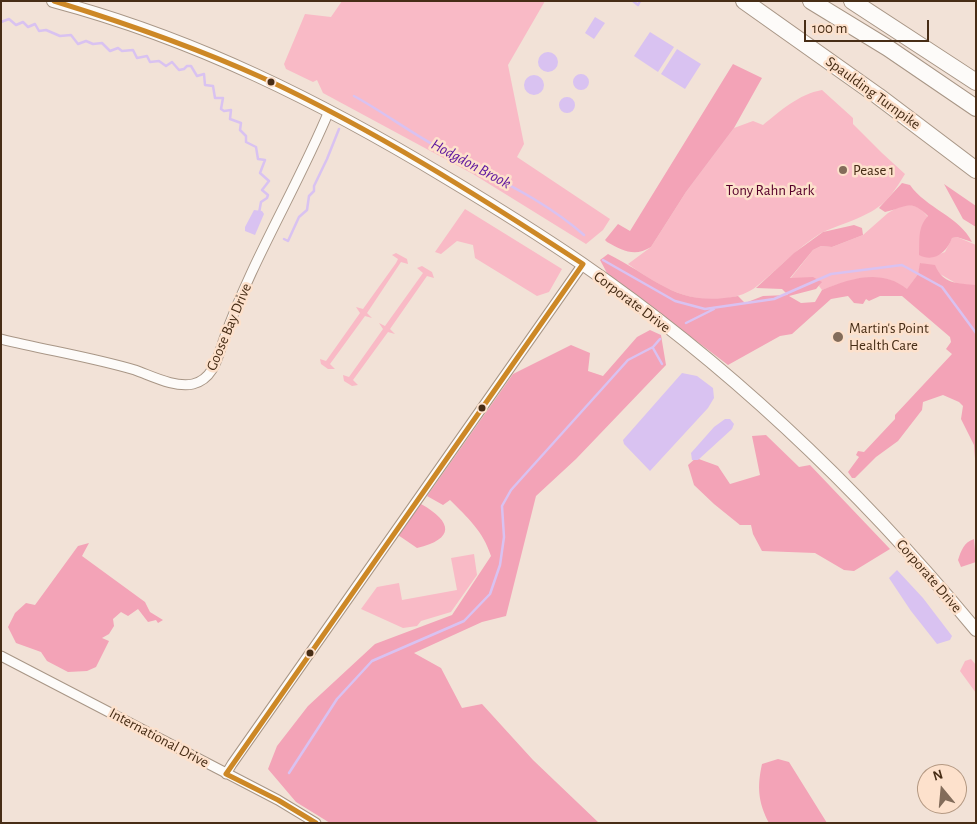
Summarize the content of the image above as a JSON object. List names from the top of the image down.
{
  "streets": {
    "highway": ["Spaulding Turnpike"],
    "street": ["Corporate Drive", "Goose Bay Drive", "International Drive"]
  },
  "crossings": [
    ["Corporate Drive", "Goose Bay Drive"]
  ],
  "water": ["Hodgdon Brook"],
  "parks": ["Tony Rahn Park"],
  "places": ["Pease 1", "Martin's Point Health Care"],
  "scale_bar": "100 m",
  "north": "top"
}
